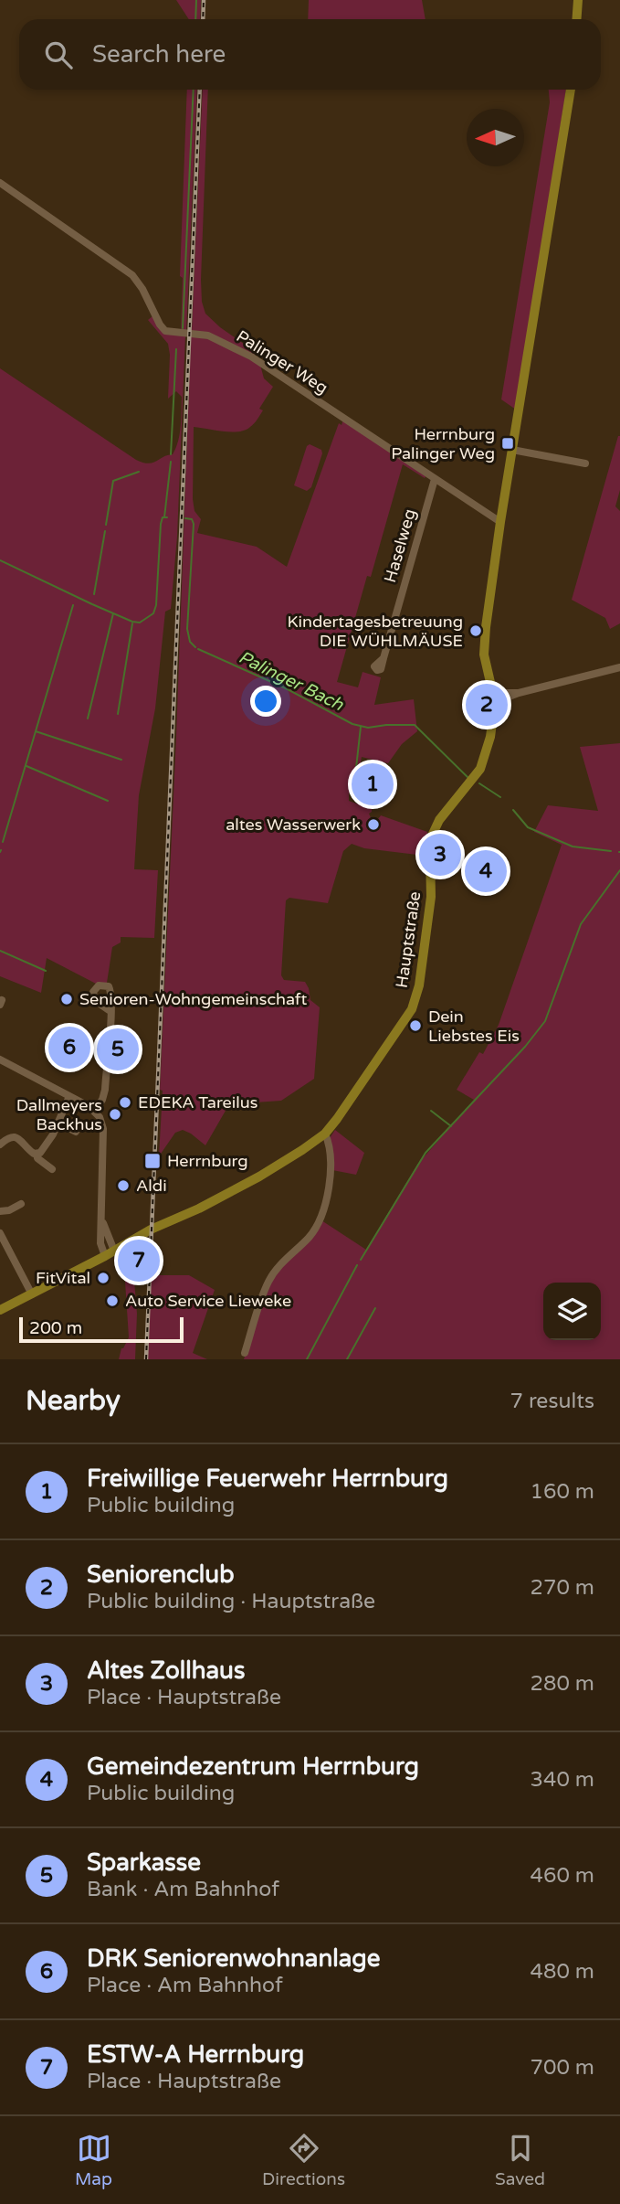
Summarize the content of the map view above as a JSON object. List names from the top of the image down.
{
  "streets": {
    "main road": ["Hauptstraße"],
    "street": ["Palinger Weg", "Haselweg"]
  },
  "crossings": [
    ["Palinger Weg", "Haselweg"],
    ["Palinger Weg", "Hauptstraße"]
  ],
  "water": ["Palinger Bach"],
  "places": {
    "transit": ["Herrnburg Palinger Weg", "Herrnburg"],
    "other": [
      "Kindertagesbetreuung DIE WÜHLMÄUSE",
      "altes Wasserwerk",
      "Senioren-Wohngemeinschaft",
      "Dein Liebstes Eis",
      "EDEKA Tareilus",
      "Dallmeyers Backhus",
      "Aldi",
      "FitVital",
      "Auto Service Lieweke"
    ]
  },
  "scale_bar": "200 m",
  "north": "left",
  "page": {
    "search": "Search here",
    "pins": [
      "2",
      "1",
      "3",
      "4",
      "6",
      "5",
      "7"
    ],
    "scale": "200 m",
    "heading": ["Nearby", "7 results"],
    "list": [
      {
        "mark": "1",
        "name": "Freiwillige Feuerwehr Herrnburg",
        "note": "Public building",
        "value": "160 m"
      },
      {
        "mark": "2",
        "name": "Seniorenclub",
        "note": "Public building · Hauptstraße",
        "value": "270 m"
      },
      {
        "mark": "3",
        "name": "Altes Zollhaus",
        "note": "Place · Hauptstraße",
        "value": "280 m"
      },
      {
        "mark": "4",
        "name": "Gemeindezentrum Herrnburg",
        "note": "Public building",
        "value": "340 m"
      },
      {
        "mark": "5",
        "name": "Sparkasse",
        "note": "Bank · Am Bahnhof",
        "value": "460 m"
      },
      {
        "mark": "6",
        "name": "DRK Seniorenwohnanlage",
        "note": "Place · Am Bahnhof",
        "value": "480 m"
      },
      {
        "mark": "7",
        "name": "ESTW-A Herrnburg",
        "note": "Place · Hauptstraße",
        "value": "700 m"
      }
    ],
    "nav": ["Map", "Directions", "Saved"]
  }
}
